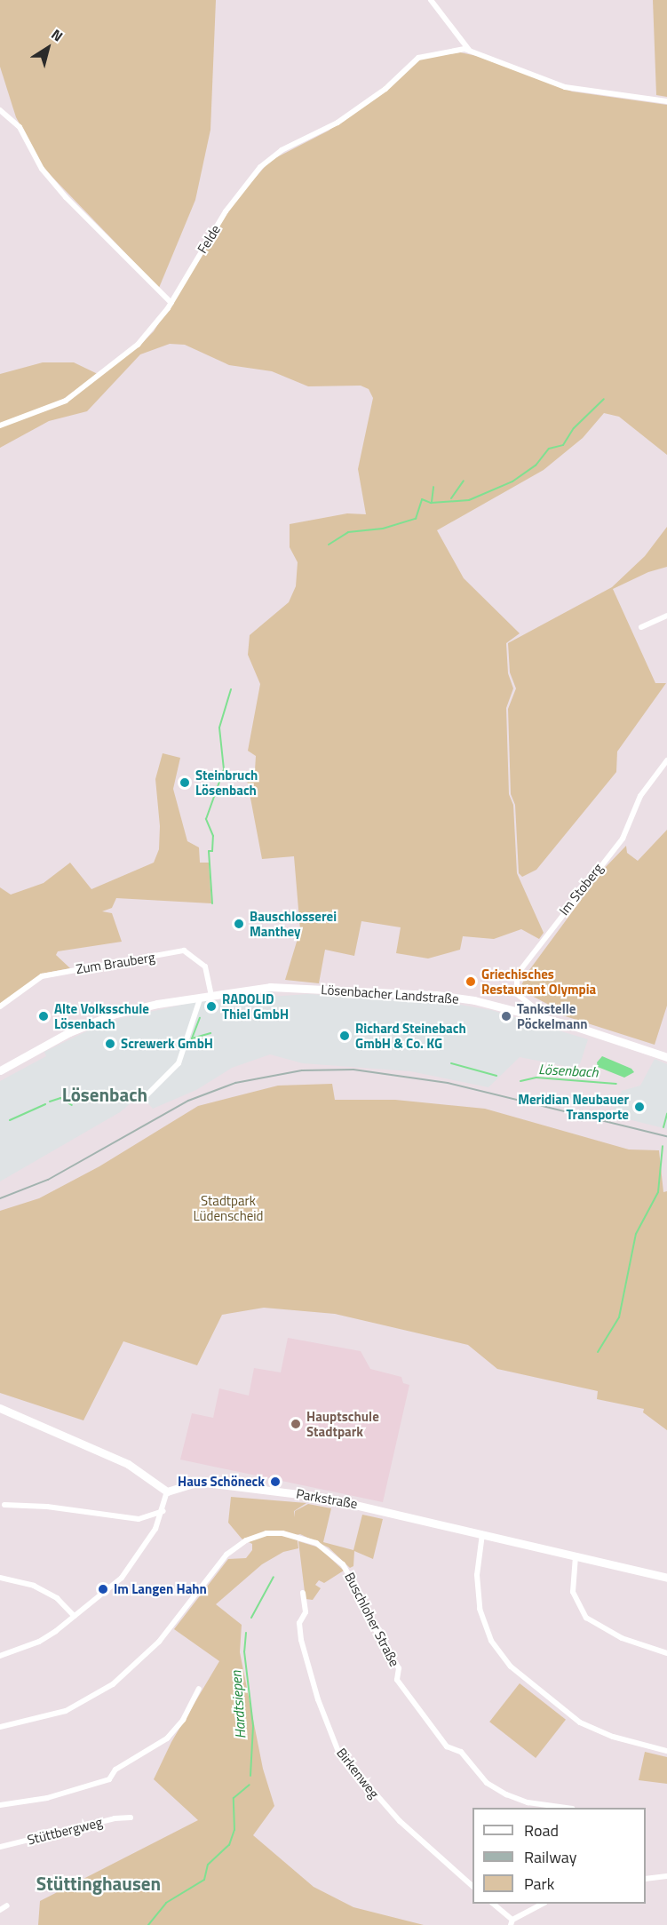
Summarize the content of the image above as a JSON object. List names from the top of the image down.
{
  "streets": {
    "street": [
      "Felde",
      "Im Stoberg",
      "Zum Brauberg",
      "Lösenbacher Landstraße",
      "Parkstraße",
      "Buschloher Straße",
      "Birkenweg",
      "Stüttbergweg"
    ]
  },
  "crossings": [
    ["Im Stoberg", "Lösenbacher Landstraße"],
    ["Zum Brauberg", "Lösenbacher Landstraße"]
  ],
  "districts": ["Lösenbach", "Stüttinghausen"],
  "water": ["Lösenbach", "Hardtsiepen"],
  "parks": ["Stadtpark Lüdenscheid"],
  "places": [
    "Steinbruch Lösenbach",
    "Bauschlosserei Manthey",
    "Griechisches Restaurant Olympia",
    "RADOLID Thiel GmbH",
    "Alte Volksschule Lösenbach",
    "Tankstelle Pöckelmann",
    "Richard Steinebach GmbH & Co. KG",
    "Screwerk GmbH",
    "Meridian Neubauer Transporte",
    "Hauptschule Stadtpark",
    "Haus Schöneck",
    "Im Langen Hahn"
  ],
  "legend": ["Road", "Railway", "Park"],
  "north": "top right"
}
